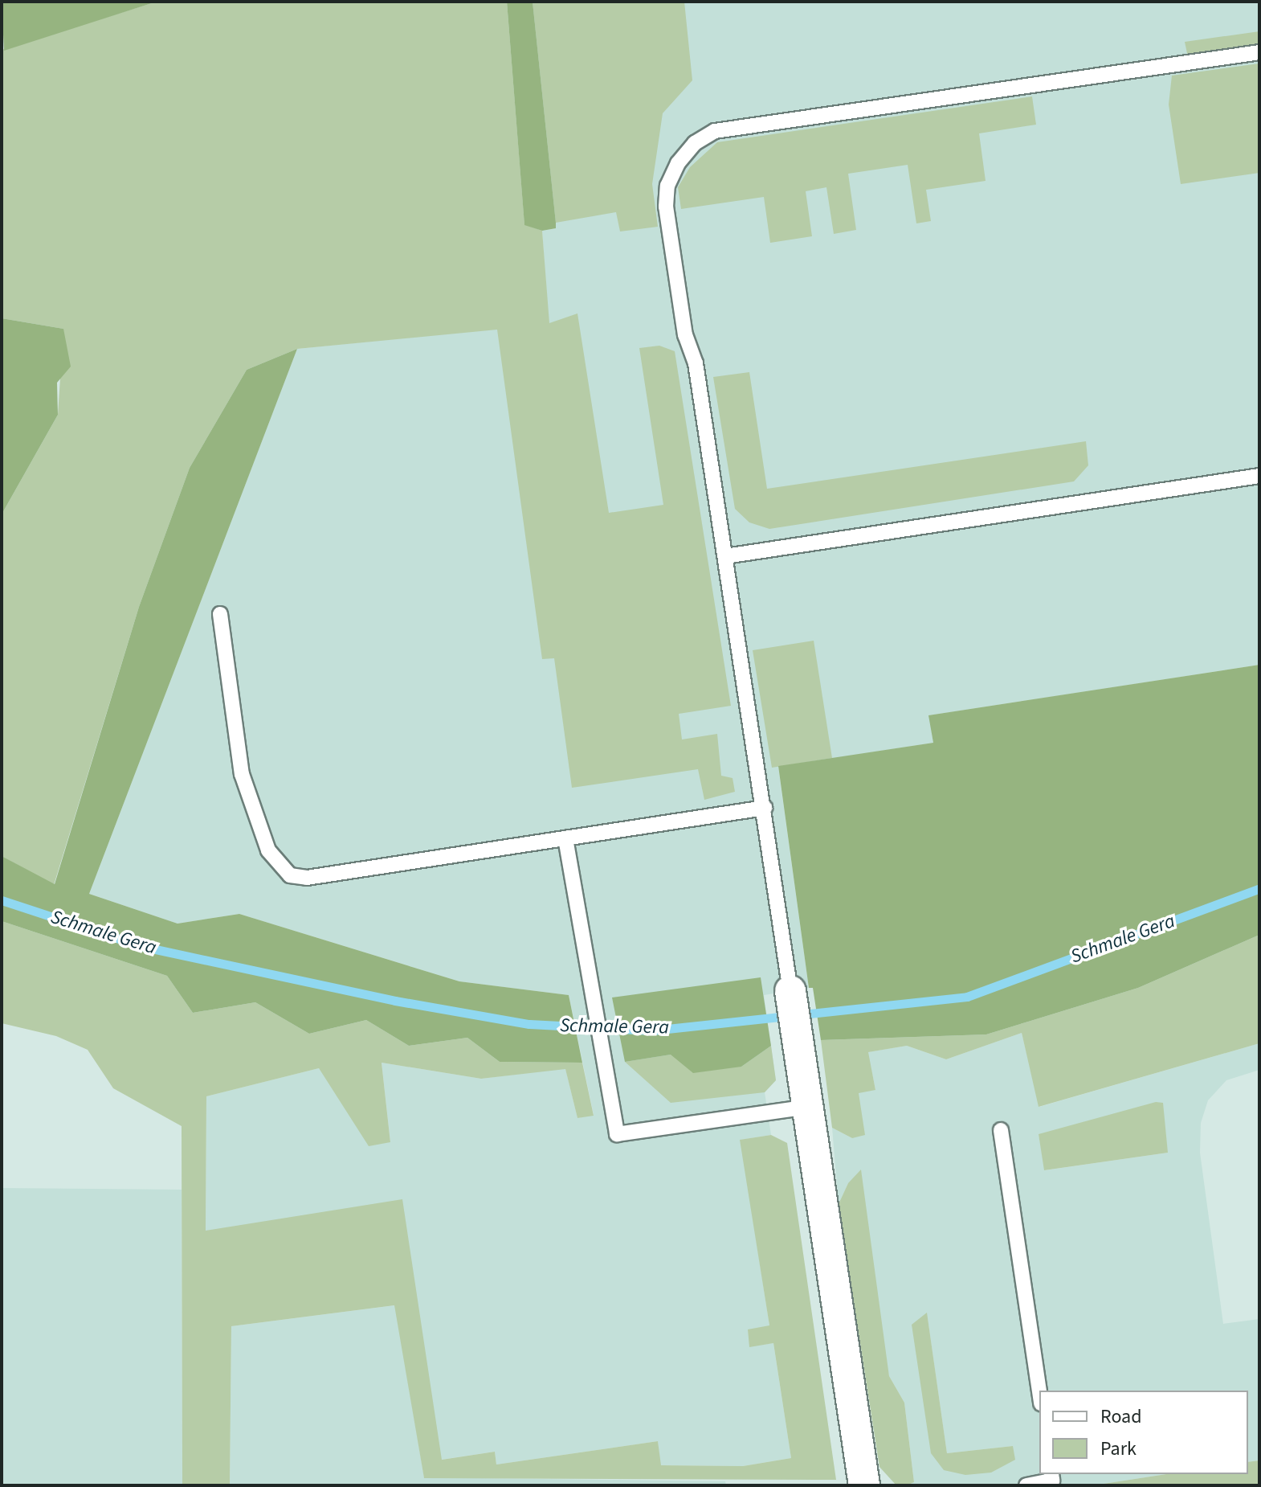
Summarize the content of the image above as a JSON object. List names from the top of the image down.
{
  "water": ["Schmale Gera"],
  "legend": ["Road", "Park"]
}
